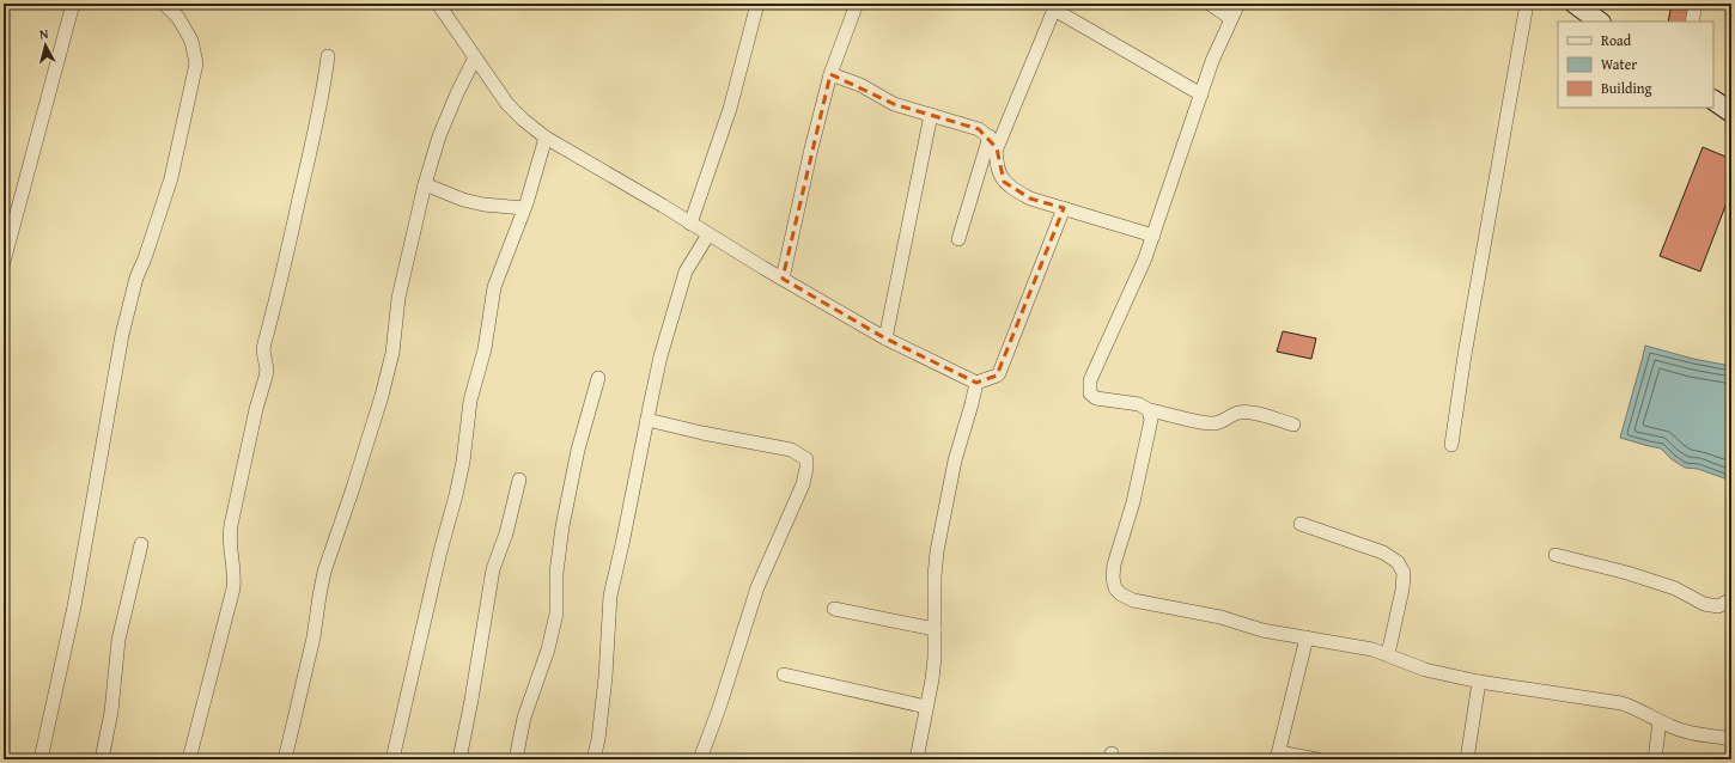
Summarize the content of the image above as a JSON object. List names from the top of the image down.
{
  "legend": ["Road", "Water", "Building"],
  "north": "top"
}
